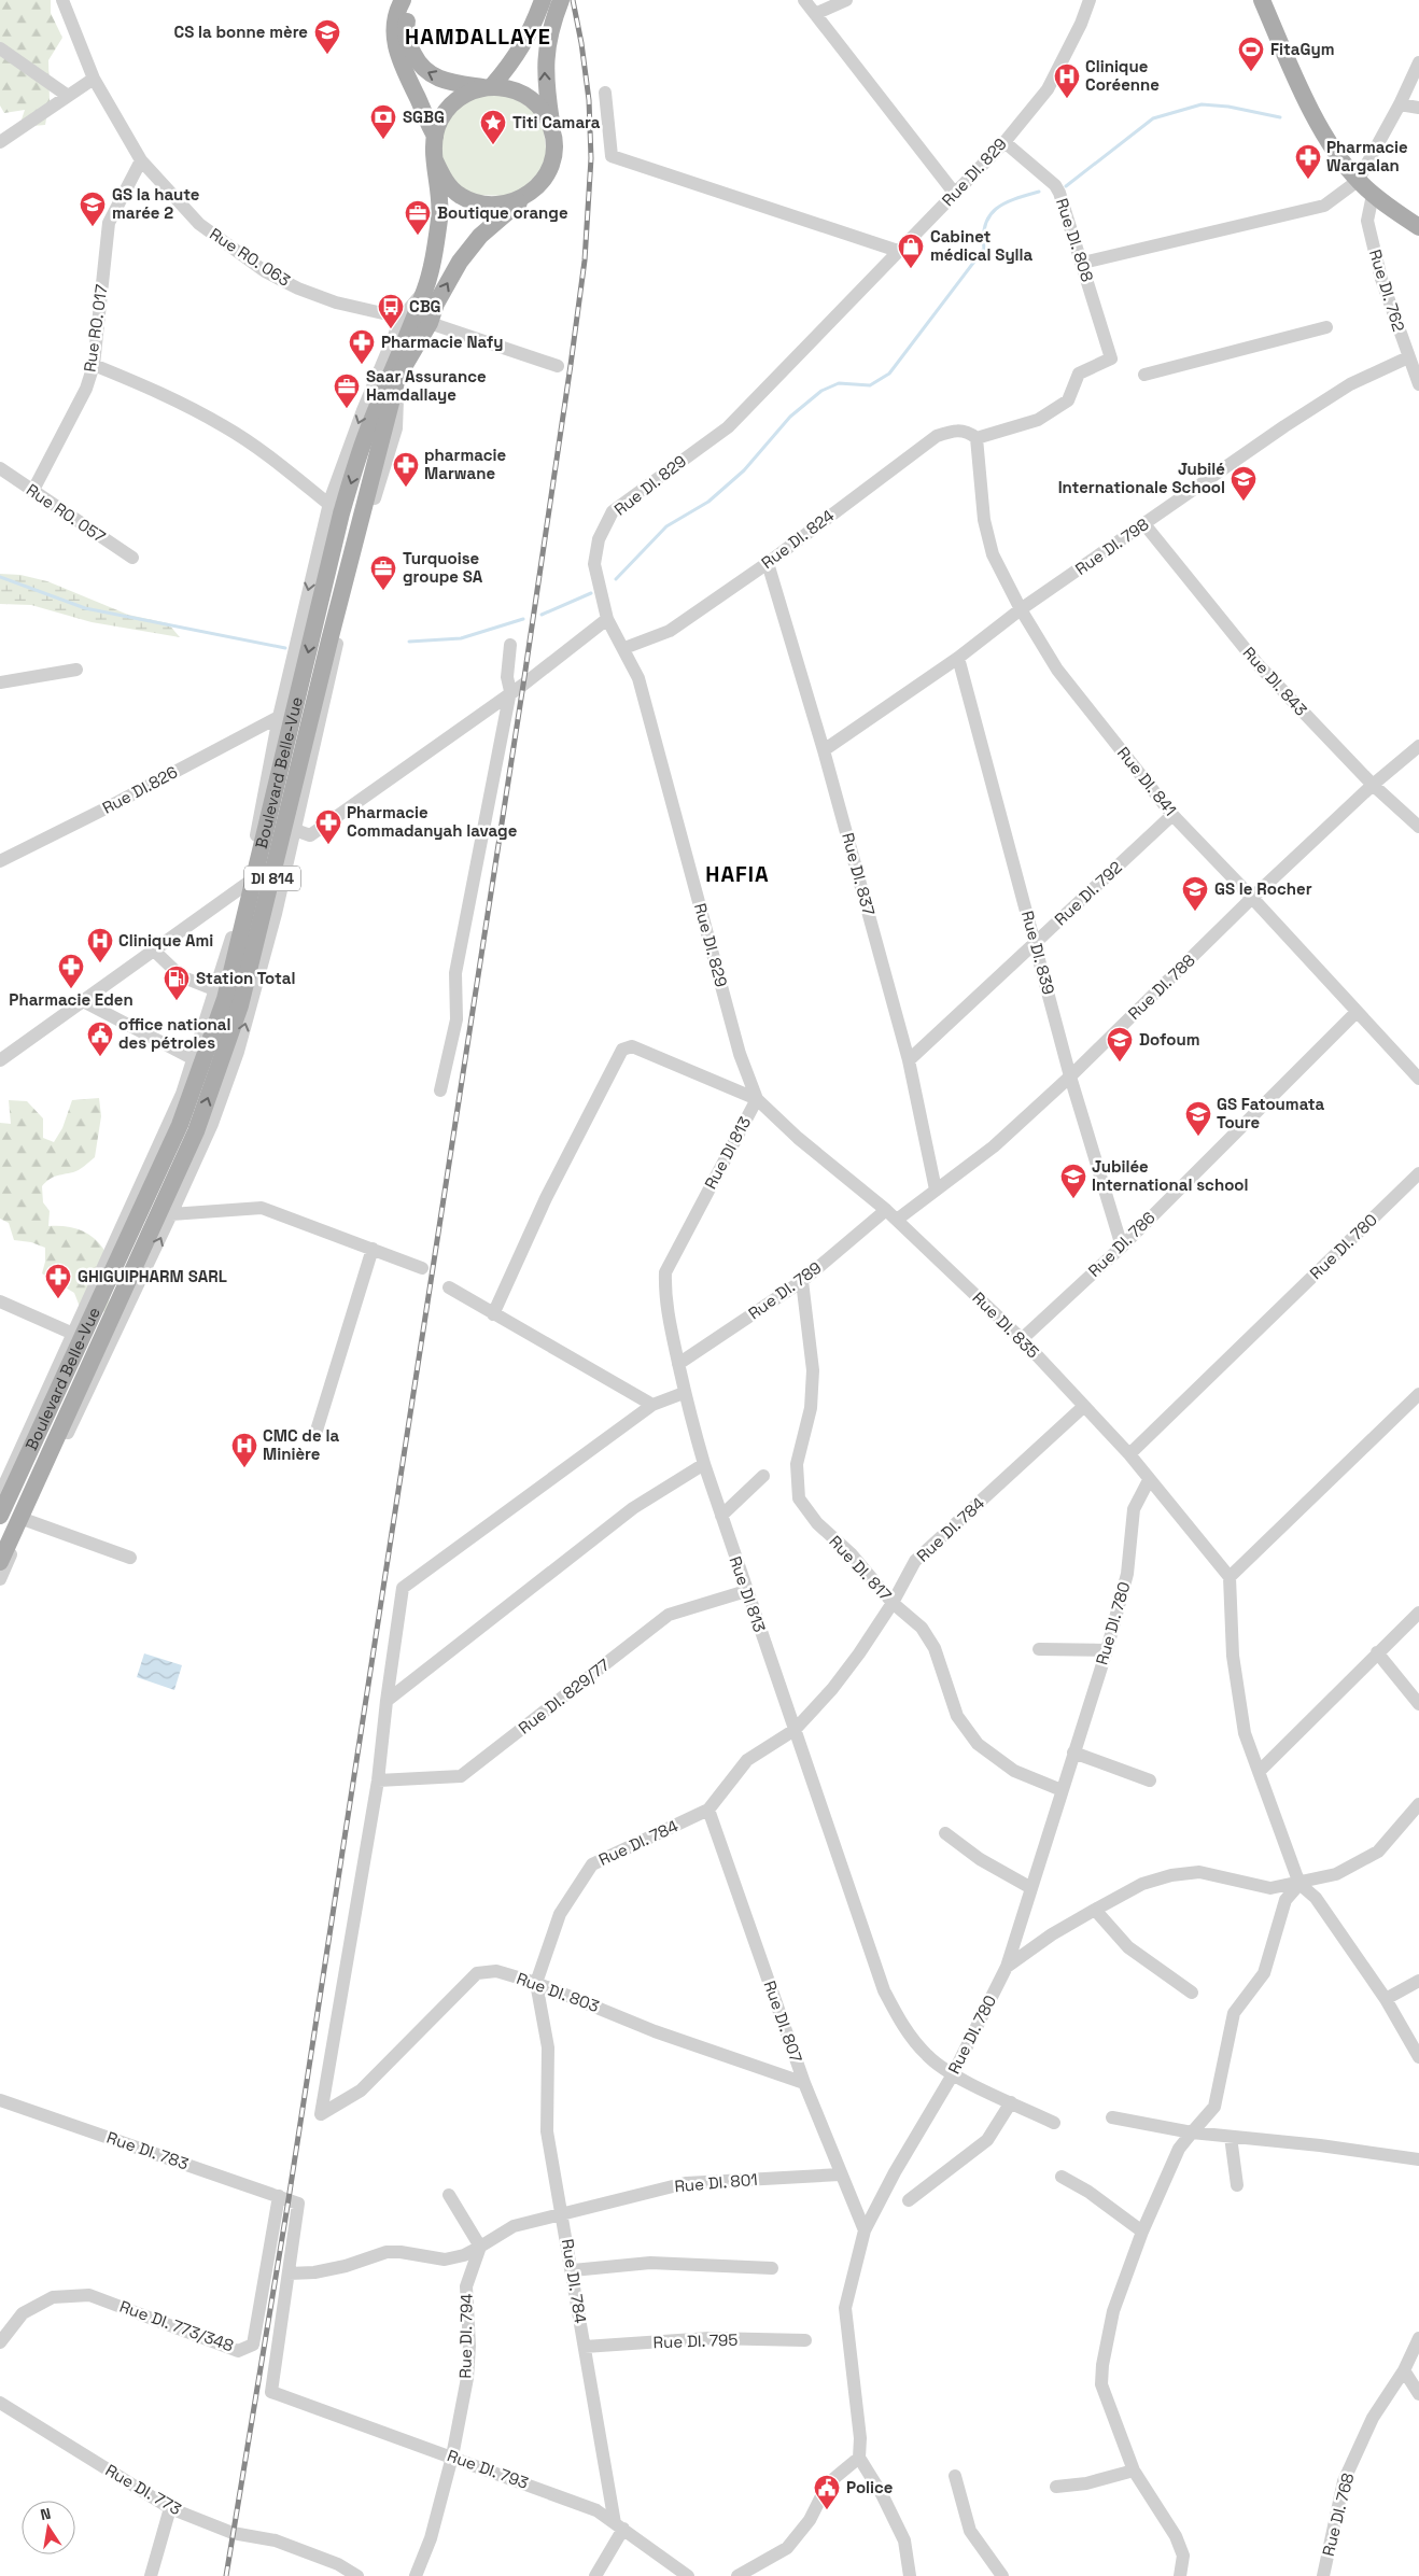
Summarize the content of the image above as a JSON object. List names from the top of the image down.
{
  "streets": {
    "main road": ["Boulevard Belle-Vue", "DI 814"],
    "street": [
      "Rue DI. 829",
      "Rue DI. 808",
      "Rue RO. 063",
      "Rue DI. 762",
      "Rue RO. 017",
      "Rue RO. 057",
      "Rue DI. 824",
      "Rue DI. 798",
      "Rue DI. 843",
      "Rue DI. 841",
      "Rue DI.826",
      "Rue DI. 837",
      "Rue DI. 792",
      "Rue DI. 839",
      "Rue DI. 788",
      "Rue DI 813",
      "Rue DI. 786",
      "Rue DI. 780",
      "Rue DI. 789",
      "Rue DI. 835",
      "Rue DI. 784",
      "Rue DI. 817",
      "Rue DI. 829/77",
      "Rue DI. 803",
      "Rue DI. 807",
      "Rue DI. 783",
      "Rue DI. 801",
      "Rue DI. 773/348",
      "Rue DI. 794",
      "Rue DI. 795",
      "Rue DI. 793",
      "Rue DI. 773",
      "Rue DI. 768"
    ]
  },
  "crossings": [
    ["Rue DI. 829", "Rue DI. 808"],
    ["Rue DI. 829", "Rue DI. 824"],
    ["Rue DI. 829", "Rue DI 813"],
    ["Rue DI. 829", "Rue DI. 835"],
    ["Rue DI. 808", "Rue DI. 824"],
    ["Rue RO. 063", "Rue RO. 017"],
    ["Rue RO. 063", "Boulevard Belle-Vue"],
    ["Rue DI. 762", "Rue DI. 798"],
    ["Rue RO. 017", "Rue RO. 057"],
    ["Rue DI. 824", "Rue DI. 841"],
    ["Rue DI. 824", "Rue DI. 837"],
    ["Rue DI. 798", "Rue DI. 843"],
    ["Rue DI. 798", "Rue DI. 841"],
    ["Rue DI. 798", "Rue DI. 837"],
    ["Rue DI. 798", "Rue DI. 839"],
    ["Rue DI. 843", "Rue DI. 788"],
    ["Boulevard Belle-Vue", "Rue DI.826"],
    ["Rue DI. 841", "Rue DI. 792"],
    ["Rue DI. 841", "Rue DI. 788"],
    ["Rue DI. 841", "Rue DI. 786"],
    ["Rue DI. 837", "Rue DI. 792"],
    ["Rue DI. 837", "Rue DI. 788"],
    ["Rue DI. 792", "Rue DI. 839"],
    ["Rue DI. 839", "Rue DI. 788"],
    ["Rue DI. 839", "Rue DI. 786"],
    ["Rue DI. 788", "Rue DI. 835"],
    ["Rue DI 813", "Rue DI. 780"],
    ["Rue DI 813", "Rue DI. 789"],
    ["Rue DI 813", "Rue DI. 835"],
    ["Rue DI 813", "Rue DI. 784"],
    ["Rue DI 813", "Rue DI. 829/77"],
    ["Rue DI. 786", "Rue DI. 835"],
    ["Rue DI. 780", "Rue DI. 835"],
    ["Rue DI. 780", "Rue DI. 817"],
    ["Rue DI. 780", "Rue DI. 807"],
    ["Rue DI. 789", "Rue DI. 835"],
    ["Rue DI. 789", "Rue DI. 817"],
    ["Rue DI. 835", "Rue DI. 784"],
    ["Rue DI. 784", "Rue DI. 817"],
    ["Rue DI. 784", "Rue DI. 803"],
    ["Rue DI. 784", "Rue DI. 807"],
    ["Rue DI. 784", "Rue DI. 801"],
    ["Rue DI. 784", "Rue DI. 795"],
    ["Rue DI. 784", "Rue DI. 793"],
    ["Rue DI. 829/77", "Rue DI. 803"],
    ["Rue DI. 803", "Rue DI. 807"],
    ["Rue DI. 807", "Rue DI. 801"],
    ["Rue DI. 783", "Rue DI. 773/348"],
    ["Rue DI. 783", "Rue DI. 793"],
    ["Rue DI. 794", "Rue DI. 793"]
  ],
  "districts": ["HAMDALLAYE", "HAFIA"],
  "places": {
    "school or university": [
      "CS la bonne mère",
      "GS la haute marée 2",
      "Jubilé Internationale School",
      "GS le Rocher",
      "Dofoum",
      "GS Fatoumata Toure",
      "Jubilée International school"
    ],
    "sports": ["FitaGym"],
    "hospital": ["Clinique Coréenne", "Clinique Ami", "CMC de la Minière"],
    "bank": ["SGBG"],
    "place": ["Titi Camara"],
    "pharmacy": [
      "Pharmacie Wargalan",
      "Pharmacie Nafy",
      "pharmacie Marwane",
      "Pharmacie Commadanyah lavage",
      "Pharmacie Eden",
      "GHIGUIPHARM SARL"
    ],
    "office": ["Boutique orange", "Saar Assurance Hamdallaye", "Turquoise groupe SA"],
    "shop": ["Cabinet médical Sylla"],
    "bus stop": ["CBG"],
    "fuel station": ["Station Total"],
    "public building": ["office national des pétroles", "Police"]
  },
  "north": "top"
}
